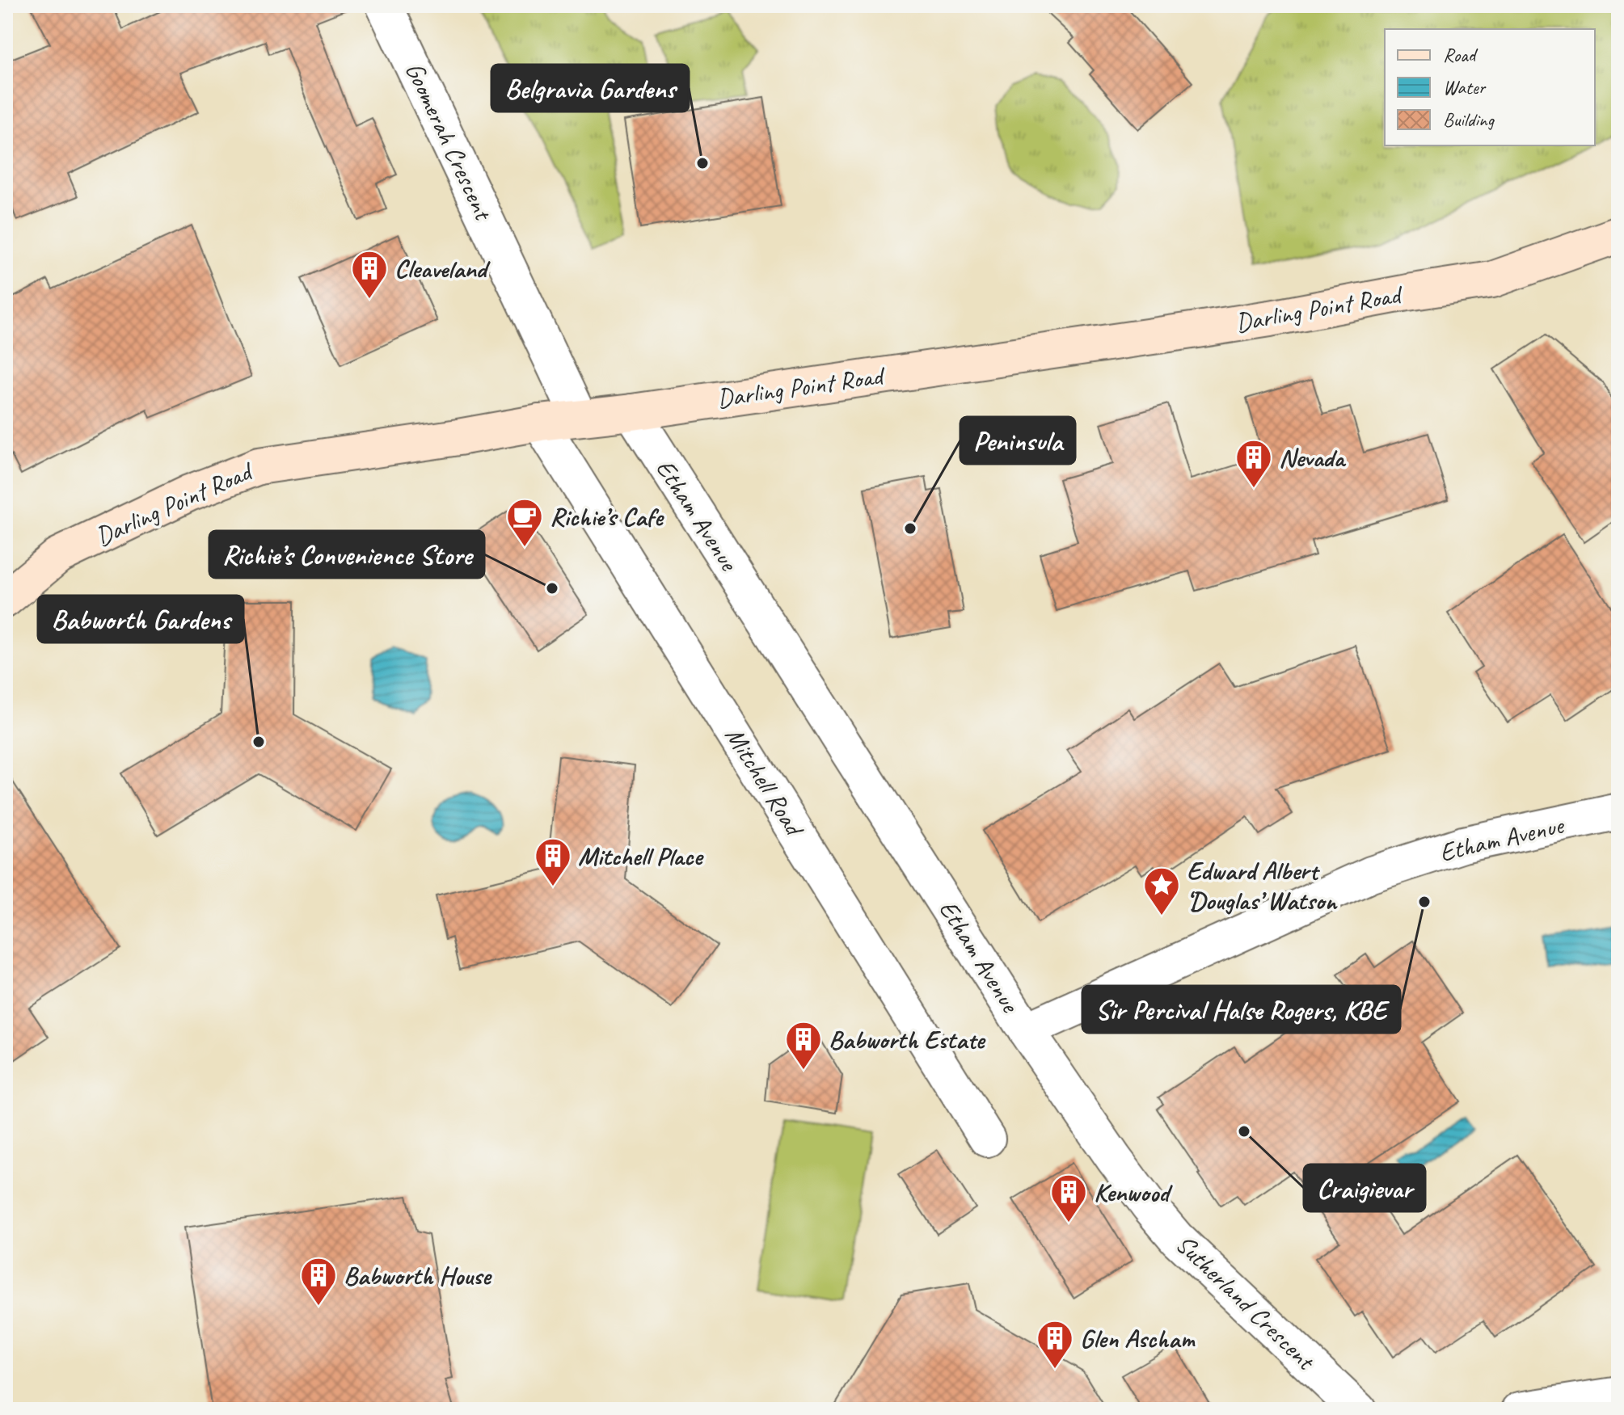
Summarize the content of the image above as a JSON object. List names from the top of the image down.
{
  "streets": {
    "street": [
      "Goomerah Crescent",
      "Darling Point Road",
      "Etham Avenue",
      "Mitchell Road",
      "Sutherland Crescent"
    ]
  },
  "crossings": [
    ["Goomerah Crescent", "Darling Point Road"],
    ["Darling Point Road", "Etham Avenue"],
    ["Darling Point Road", "Mitchell Road"],
    ["Etham Avenue", "Sutherland Crescent"]
  ],
  "places": {
    "other": [
      "Belgravia Gardens",
      "Peninsula",
      "Richie’s Convenience Store",
      "Babworth Gardens",
      "Sir Percival Halse Rogers, KBE",
      "Craigievar"
    ],
    "building": [
      "Cleaveland",
      "Nevada",
      "Mitchell Place",
      "Babworth Estate",
      "Kenwood",
      "Babworth House",
      "Glen Ascham"
    ],
    "cafe": ["Richie’s Cafe"],
    "place": ["Edward Albert ‘Douglas’ Watson"]
  },
  "legend": ["Road", "Water", "Building"]
}
